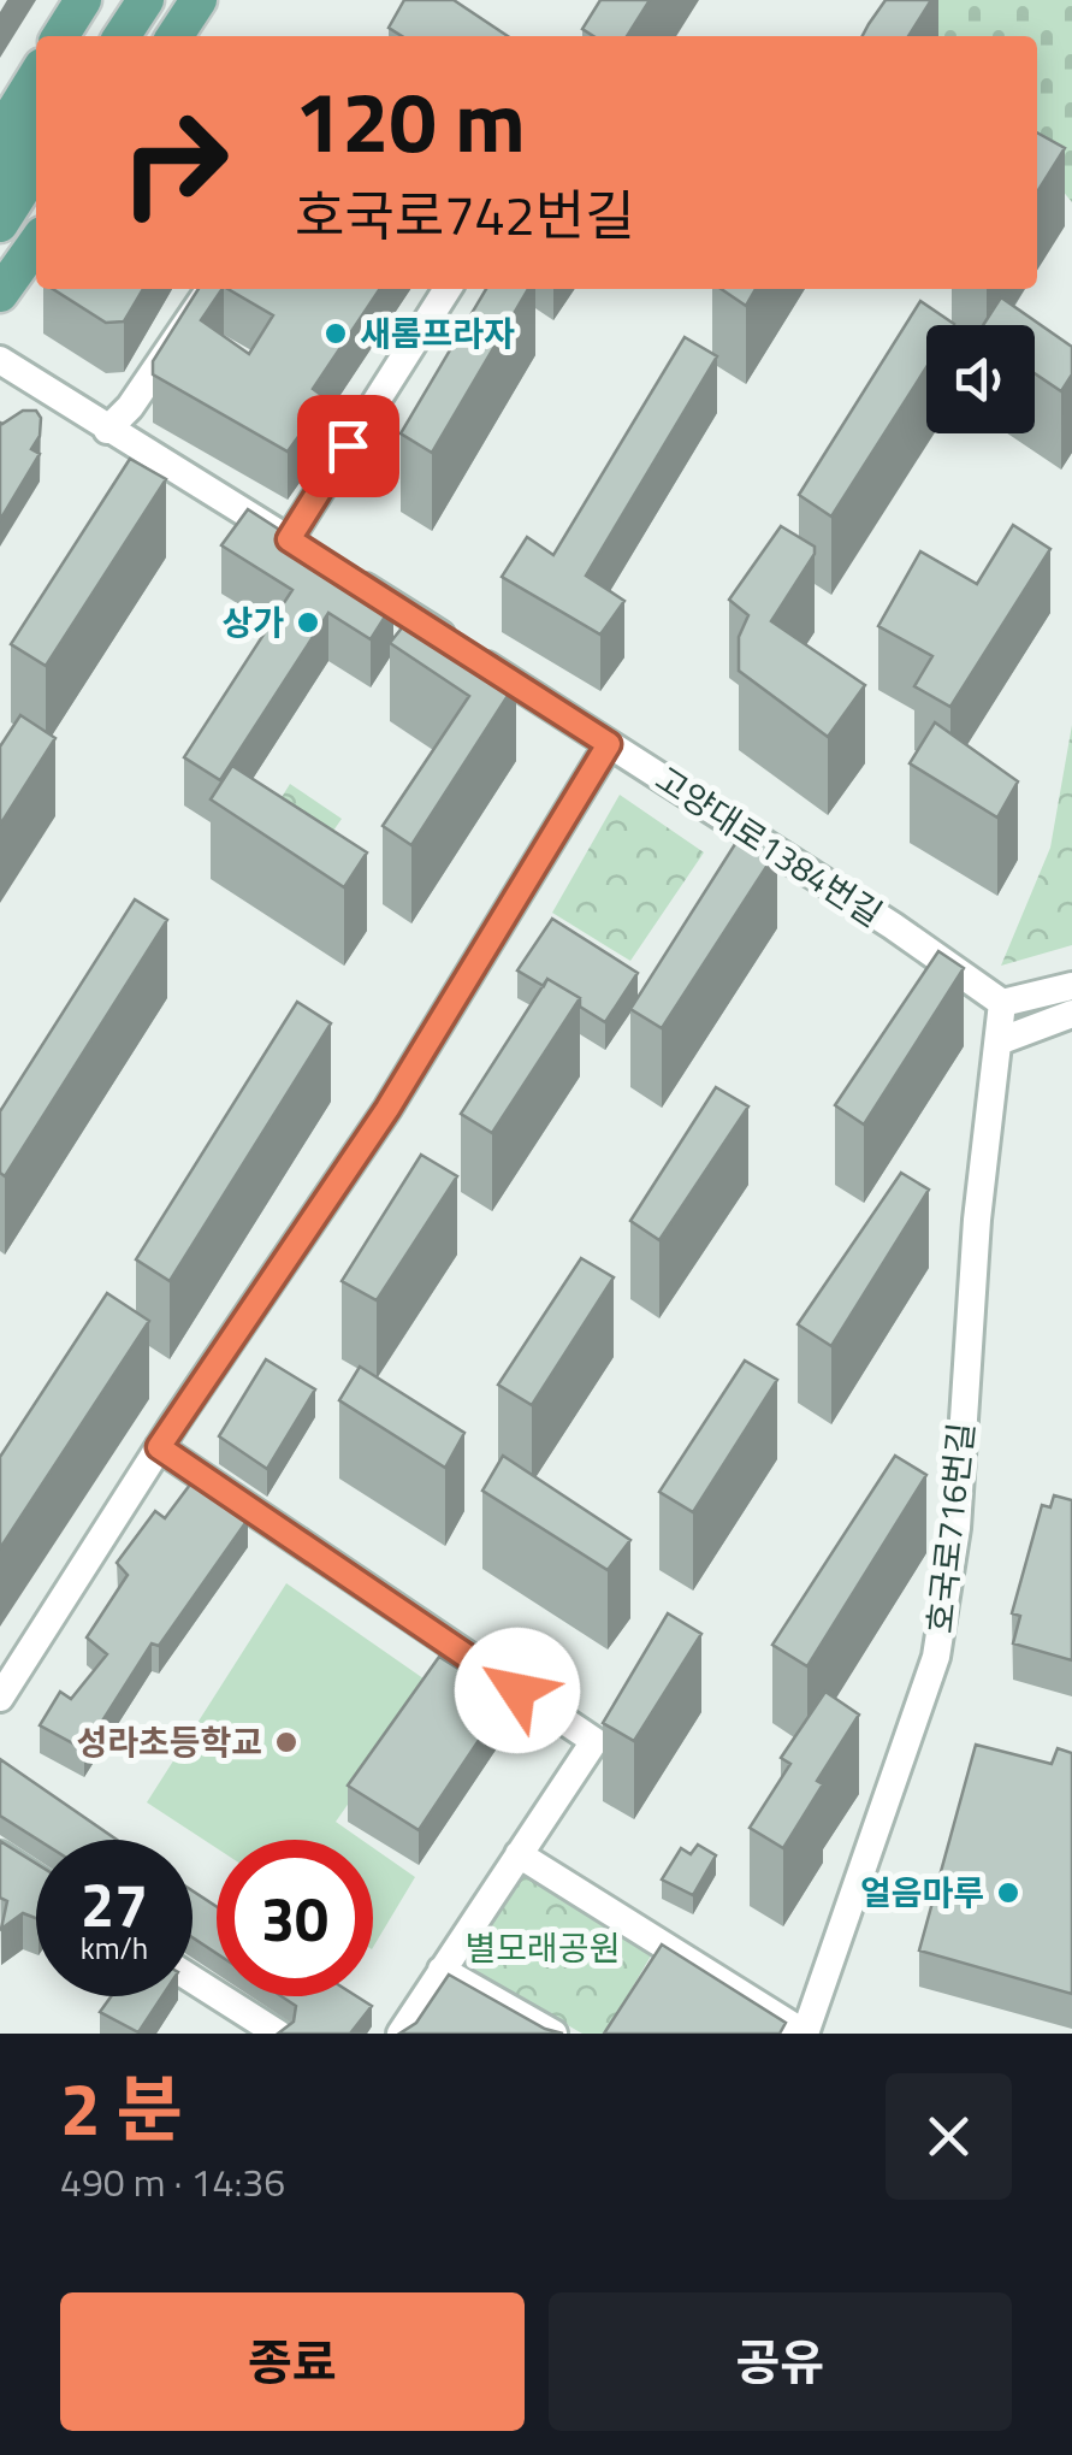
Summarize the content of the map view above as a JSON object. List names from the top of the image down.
{
  "streets": {
    "street": ["고양대로1384번길", "호국로716번길"]
  },
  "crossings": [
    ["고양대로1384번길", "호국로716번길"]
  ],
  "parks": ["별모래공원"],
  "places": [
    "새롬프라자",
    "상가",
    "성라초등학교",
    "얼음마루"
  ],
  "page": {
    "turn": ["120 m", "호국로742번길"],
    "speed": "27 km/h",
    "limit": "30",
    "heading": ["2 분", "490 m · 14:36"],
    "buttons": ["종료", "공유"]
  }
}
